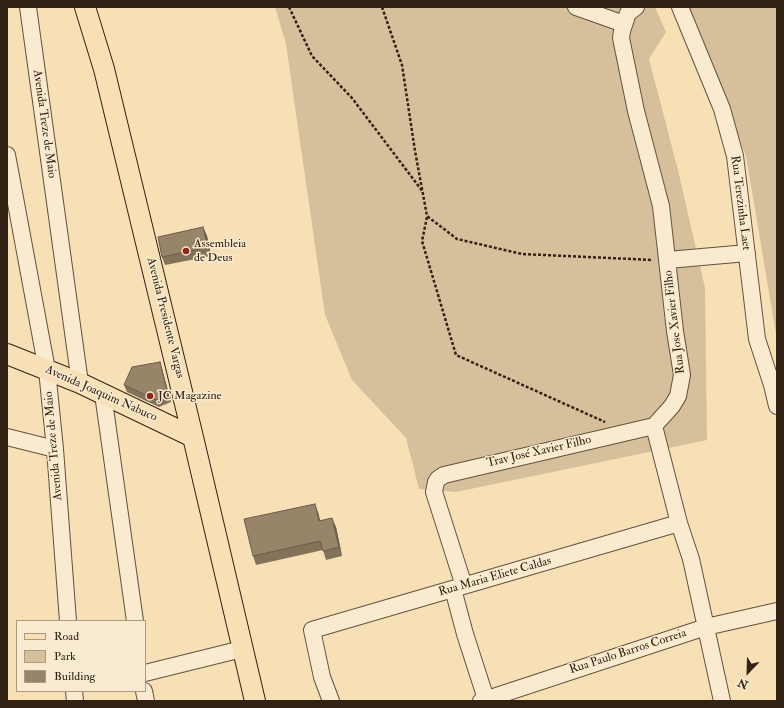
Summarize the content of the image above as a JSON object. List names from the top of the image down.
{
  "streets": {
    "main road": ["Avenida Presidente Vargas", "Avenida Joaquim Nabuco"],
    "street": [
      "Avenida Treze de Maio",
      "Rua Terezinha Laet",
      "Rua Jose Xavier Filho",
      "Trav José Xavier Filho",
      "Rua Maria Eliete Caldas",
      "Rua Paulo Barros Correia"
    ]
  },
  "crossings": [
    ["Avenida Treze de Maio", "Avenida Joaquim Nabuco"],
    ["Avenida Presidente Vargas", "Avenida Joaquim Nabuco"],
    ["Rua Jose Xavier Filho", "Trav José Xavier Filho"],
    ["Trav José Xavier Filho", "Rua Maria Eliete Caldas"]
  ],
  "places": ["Assembleia de Deus", "JC Magazine"],
  "legend": ["Road", "Park", "Building"],
  "north": "bottom left"
}
